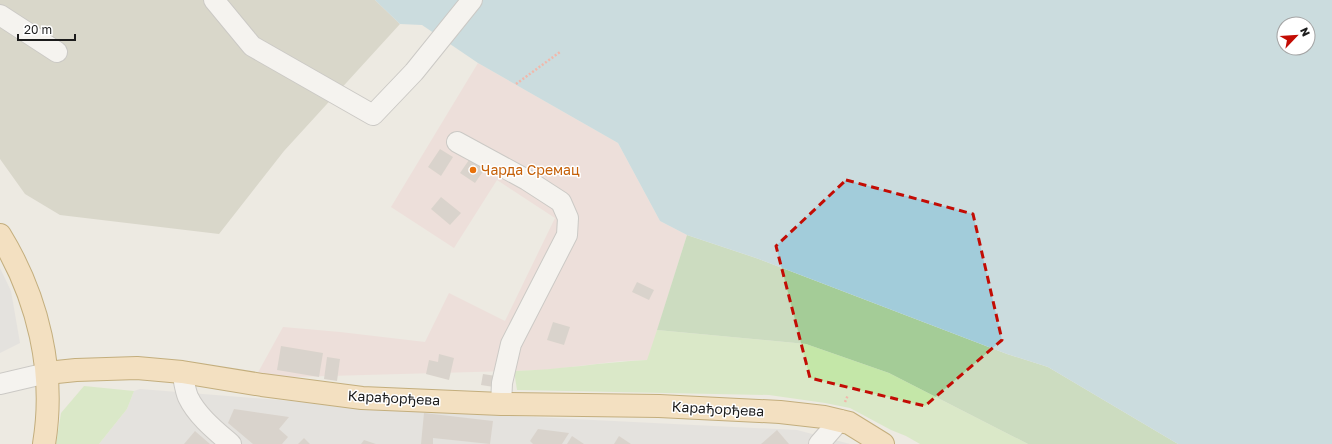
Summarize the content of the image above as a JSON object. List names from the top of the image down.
{
  "streets": {
    "main road": ["Карађорђева"]
  },
  "places": ["Чарда Сремац"],
  "scale_bar": "20 m",
  "north": "top right"
}
